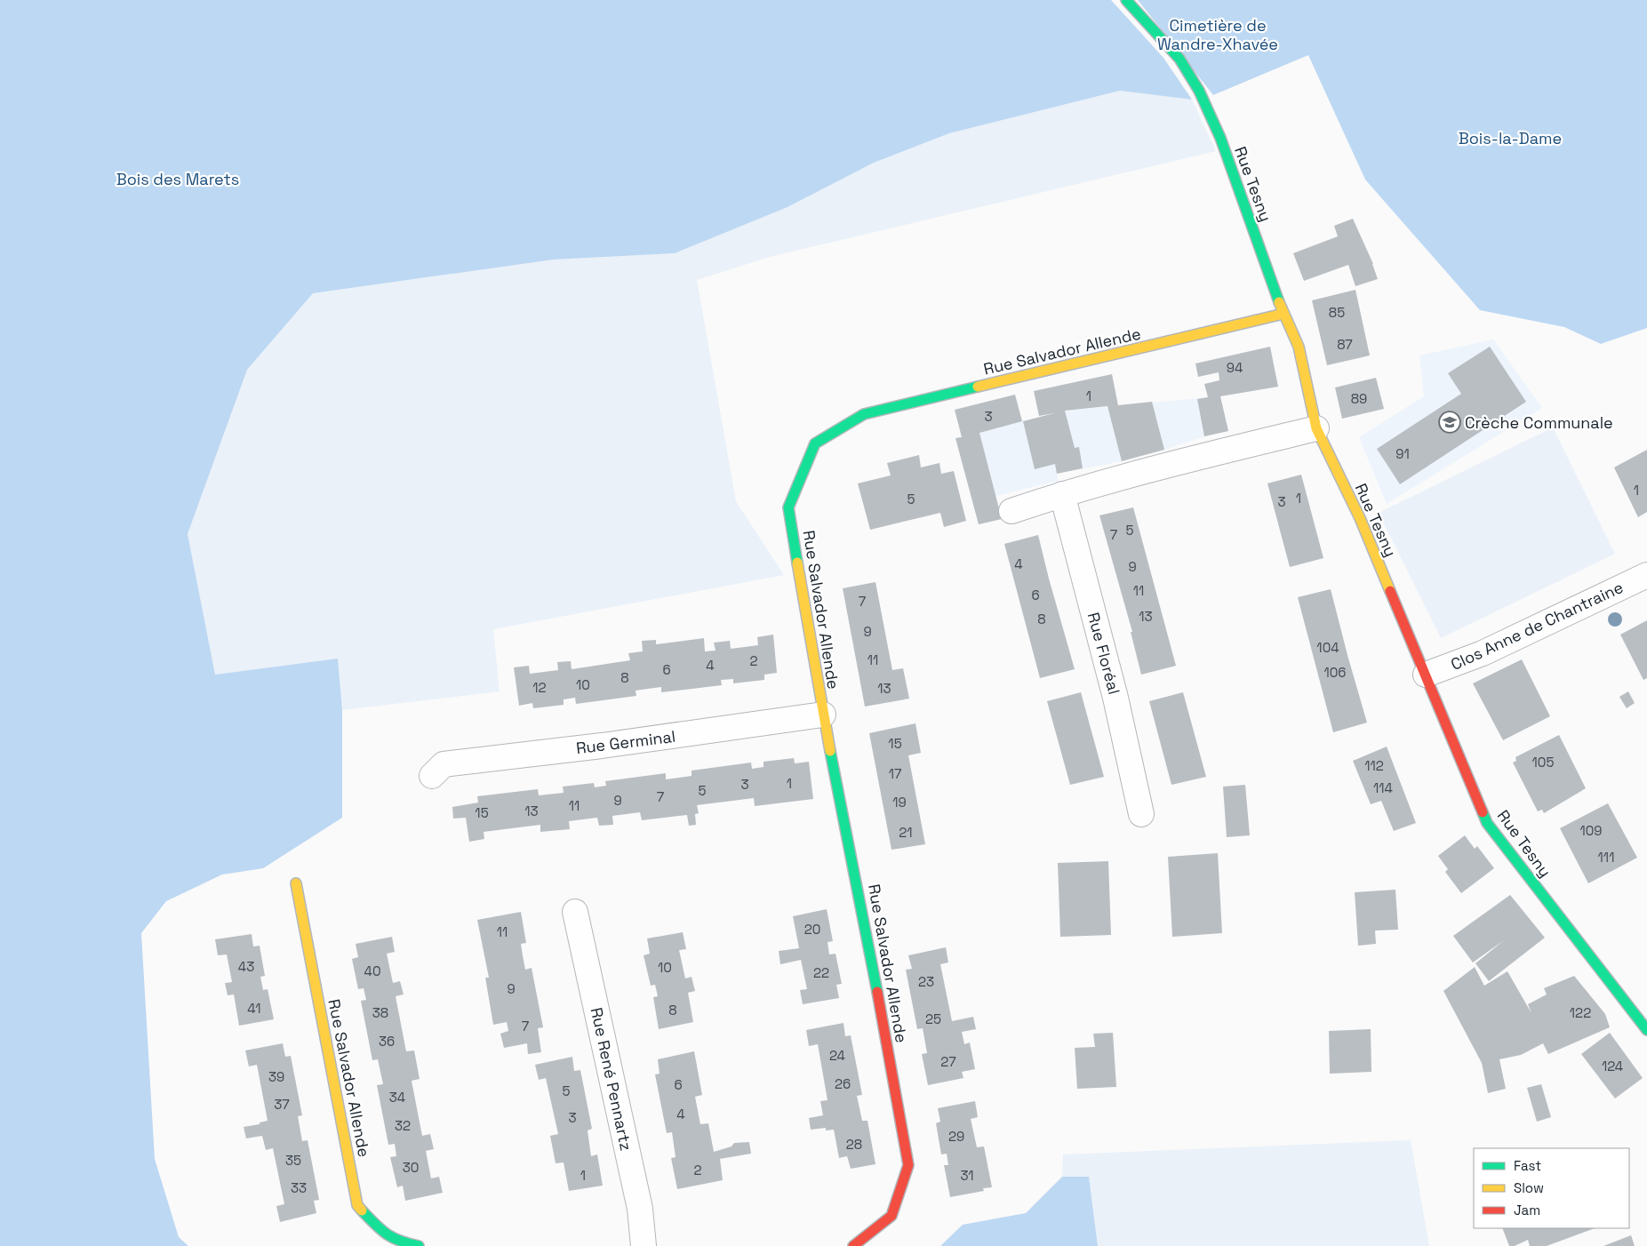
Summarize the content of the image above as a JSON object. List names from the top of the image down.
{
  "streets": {
    "street": [
      "Rue Tesny",
      "Rue Salvador Allende",
      "Clos Anne de Chantraine",
      "Rue Floréal",
      "Rue Germinal",
      "Rue René Pennartz"
    ]
  },
  "crossings": [
    ["Rue Tesny", "Rue Salvador Allende"],
    ["Rue Tesny", "Clos Anne de Chantraine"],
    ["Rue Salvador Allende", "Rue Germinal"]
  ],
  "parks": ["Cimetière de Wandre-Xhavée", "Bois-la-Dame", "Bois des Marets"],
  "places": {
    "school or university": ["Crèche Communale"]
  },
  "house_numbers": [
    "85",
    "87",
    "94",
    "1",
    "89",
    "3",
    "91",
    "1",
    "1",
    "5",
    "3",
    "5",
    "7",
    "4",
    "9",
    "11",
    "6",
    "7",
    "13",
    "8",
    "9",
    "104",
    "11",
    "2",
    "4",
    "6",
    "106",
    "8",
    "10",
    "12",
    "13",
    "15",
    "105",
    "112",
    "17",
    "1",
    "3",
    "114",
    "5",
    "7",
    "9",
    "19",
    "11",
    "13",
    "15",
    "109",
    "21",
    "111",
    "20",
    "11",
    "43",
    "10",
    "40",
    "22",
    "23",
    "9",
    "41",
    "8",
    "38",
    "122",
    "25",
    "7",
    "36",
    "24",
    "27",
    "124",
    "39",
    "26",
    "6",
    "5",
    "34",
    "37",
    "4",
    "3",
    "32",
    "29",
    "28",
    "35",
    "30",
    "2",
    "1",
    "31",
    "33"
  ],
  "legend": ["Fast", "Slow", "Jam"]
}
